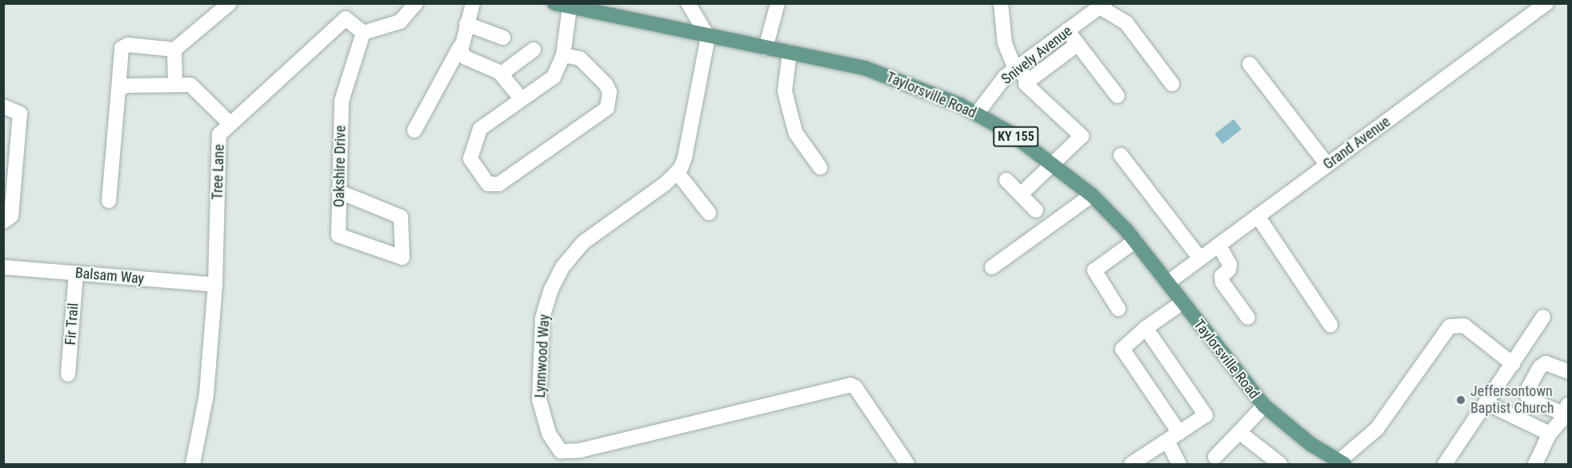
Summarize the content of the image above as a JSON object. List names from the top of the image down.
{
  "streets": {
    "main road": ["Taylorsville Road", "KY 155"],
    "street": [
      "Snively Avenue",
      "Grand Avenue",
      "Oakshire Drive",
      "Tree Lane",
      "Balsam Way",
      "Fir Trail",
      "Lynnwood Way"
    ]
  },
  "crossings": [
    ["Snively Avenue", "Taylorsville Road"],
    ["Taylorsville Road", "Grand Avenue"],
    ["Taylorsville Road", "Lynnwood Way"],
    ["Oakshire Drive", "Tree Lane"],
    ["Tree Lane", "Balsam Way"],
    ["Balsam Way", "Fir Trail"]
  ],
  "places": ["Jeffersontown Baptist Church"]
}
